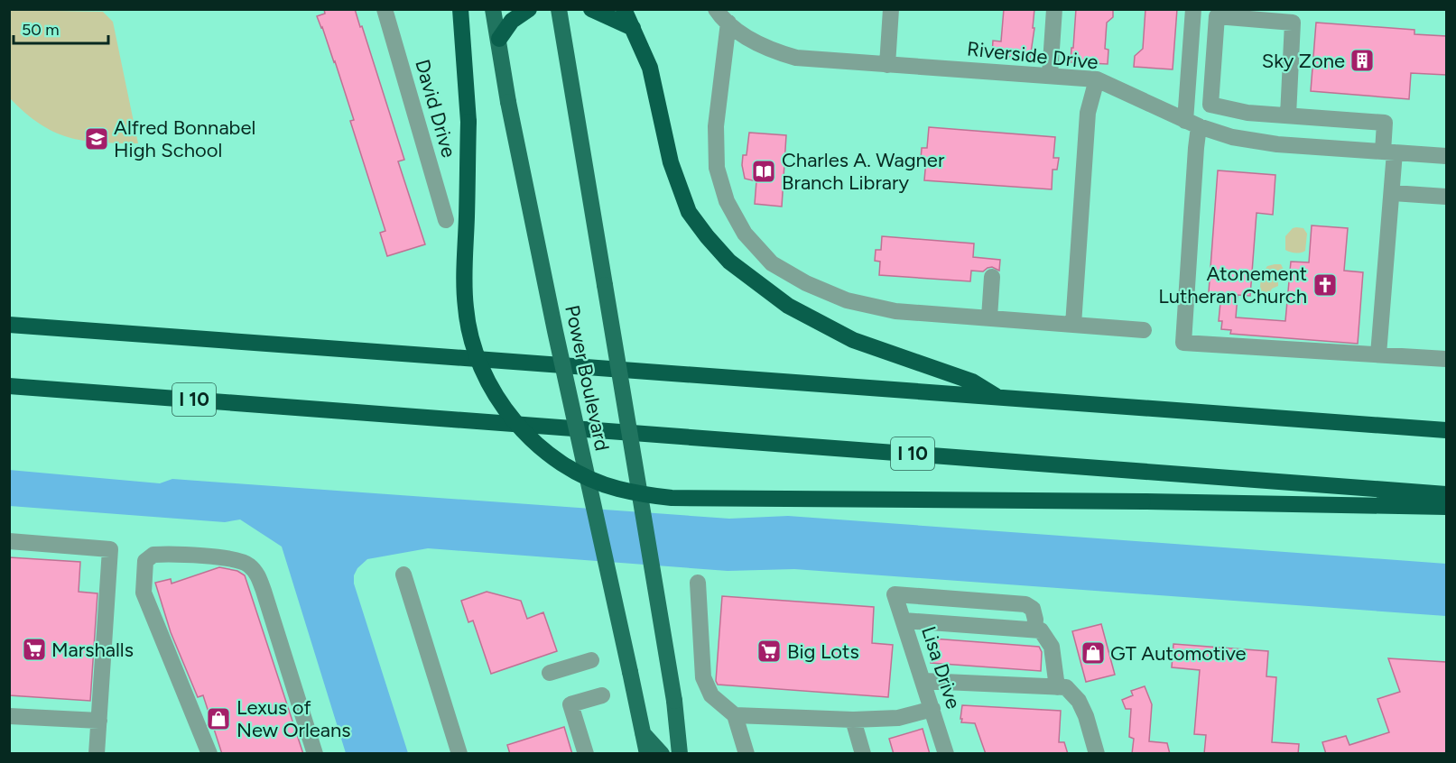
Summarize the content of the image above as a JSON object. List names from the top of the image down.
{
  "streets": {
    "highway": ["I 10"],
    "main road": ["Power Boulevard"],
    "street": ["Riverside Drive", "David Drive", "Lisa Drive"]
  },
  "places": {
    "building": ["Sky Zone"],
    "school or university": ["Alfred Bonnabel High School"],
    "library": ["Charles A. Wagner Branch Library"],
    "church": ["Atonement Lutheran Church"],
    "supermarket": ["Marshalls", "Big Lots"],
    "shop": ["GT Automotive", "Lexus of New Orleans"]
  },
  "scale_bar": "50 m"
}
